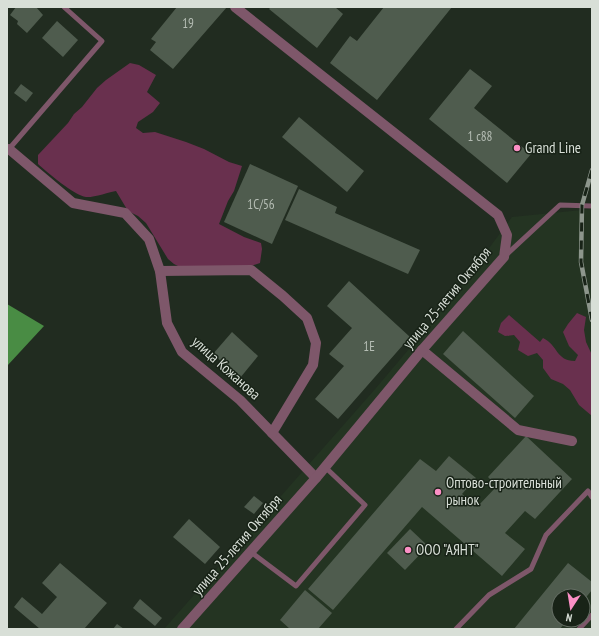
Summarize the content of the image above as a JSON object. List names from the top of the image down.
{
  "streets": {
    "street": ["улица 25-летия Октября", "улица Кожанова"]
  },
  "crossings": [
    ["улица 25-летия Октября", "улица Кожанова"]
  ],
  "places": ["Grand Line", "Оптово-строительный рынок", "ООО \"АЯНТ\""],
  "house_numbers": [
    "19",
    "1 с88",
    "1С/56",
    "1Е"
  ],
  "north": "bottom"
}
